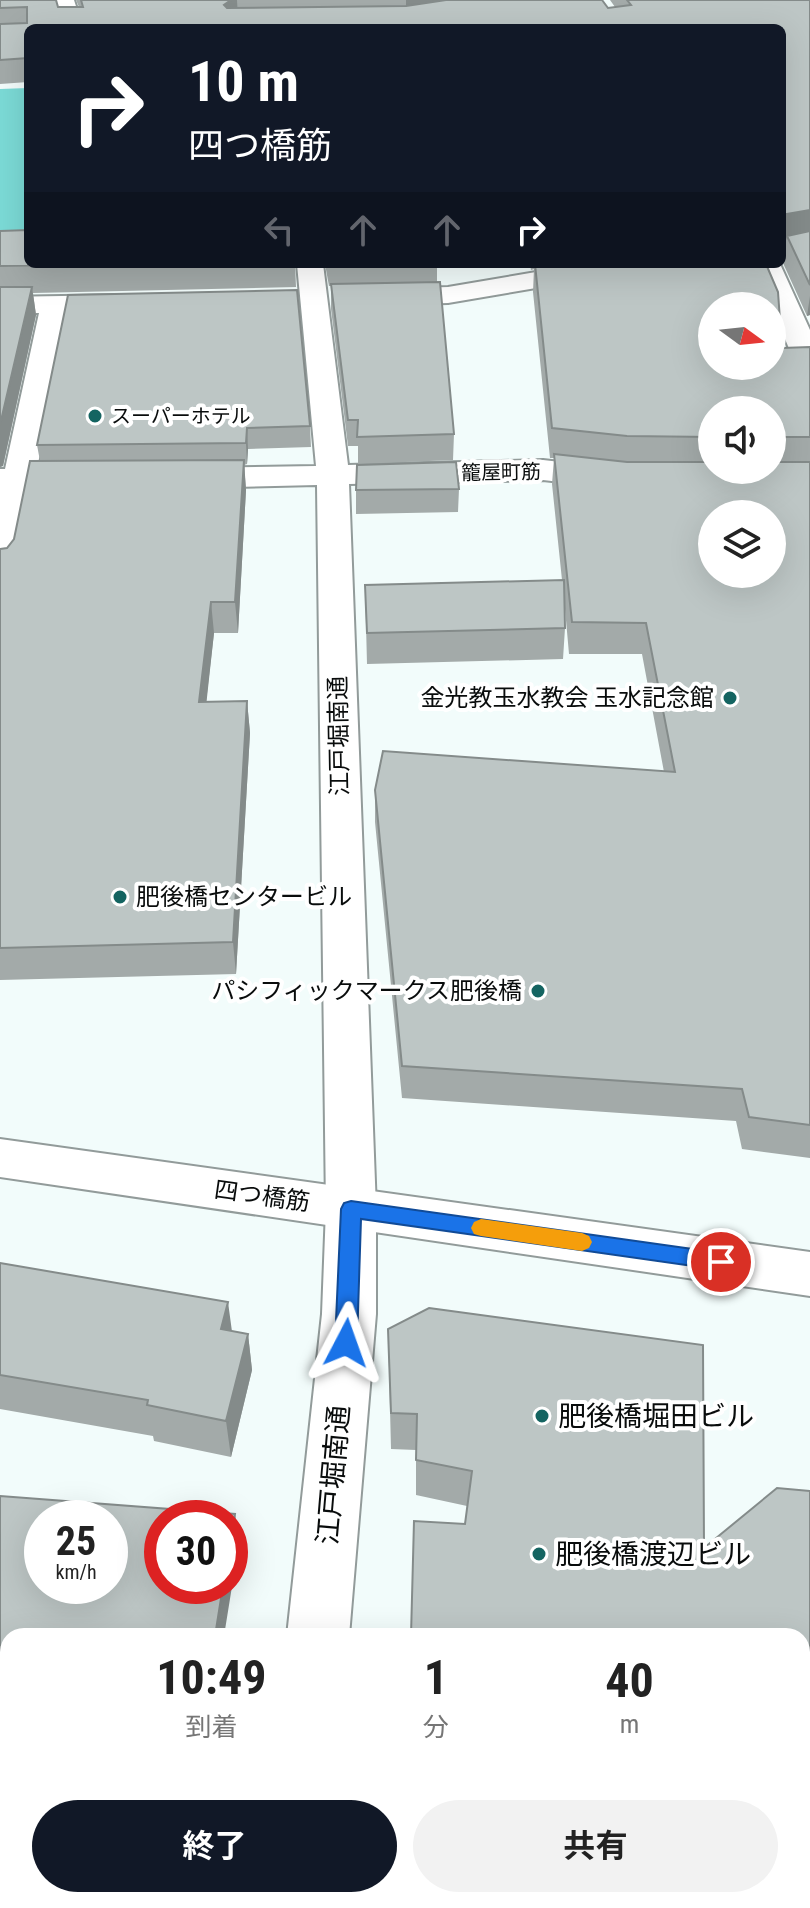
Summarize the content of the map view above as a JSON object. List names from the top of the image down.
{
  "streets": {
    "street": ["籠屋町筋", "江戸堀南通", "四つ橋筋"]
  },
  "crossings": [
    ["籠屋町筋", "江戸堀南通"],
    ["江戸堀南通", "四つ橋筋"]
  ],
  "places": [
    "スーパーホテル",
    "金光教玉水教会 玉水記念館",
    "肥後橋センタービル",
    "パシフィックマークス肥後橋",
    "肥後橋堀田ビル",
    "肥後橋渡辺ビル"
  ],
  "north": "right",
  "page": {
    "turn": ["10 m", "四つ橋筋"],
    "speed": "25 km/h",
    "limit": "30",
    "eta": [
      "10:49",
      "到着",
      "1",
      "分",
      "40",
      "m"
    ],
    "buttons": ["終了", "共有"]
  }
}
